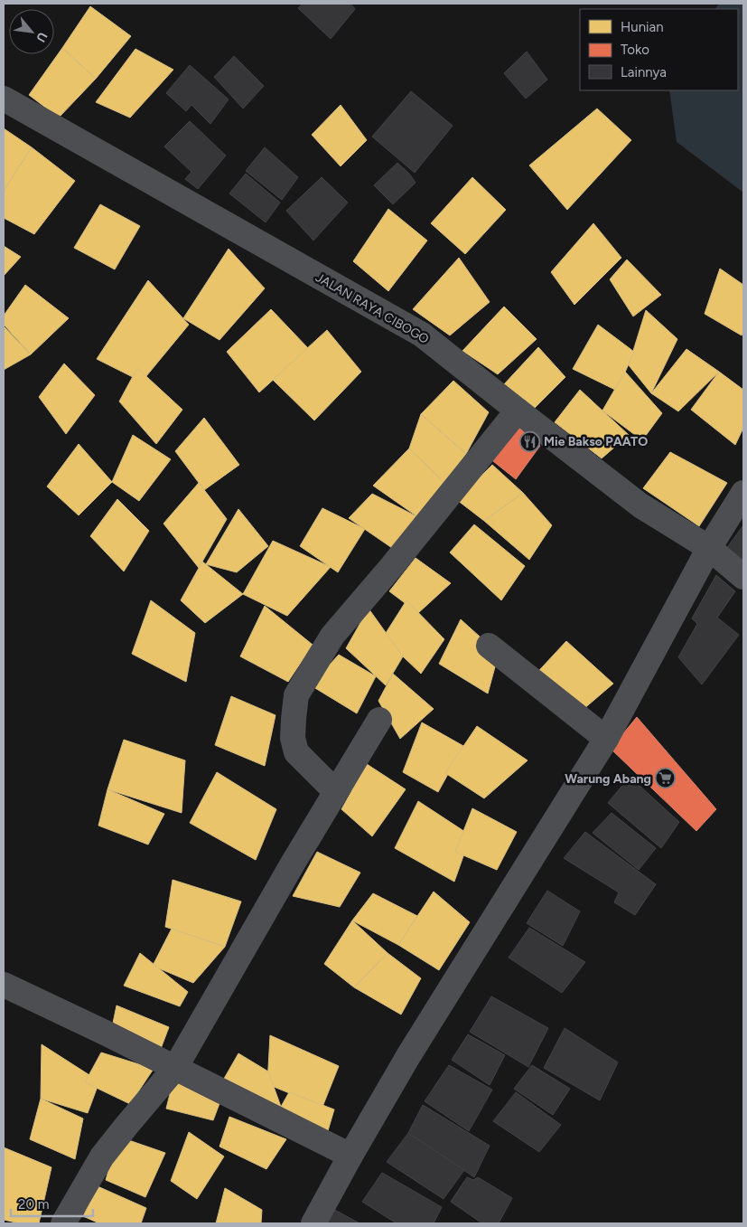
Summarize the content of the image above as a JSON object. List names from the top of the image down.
{
  "streets": {
    "street": ["JALAN RAYA CIBOGO"]
  },
  "places": {
    "restaurant": ["Mie Bakso PAATO"],
    "supermarket": ["Warung Abang"]
  },
  "legend": ["Hunian", "Toko", "Lainnya"],
  "scale_bar": "20 m",
  "north": "bottom right"
}
